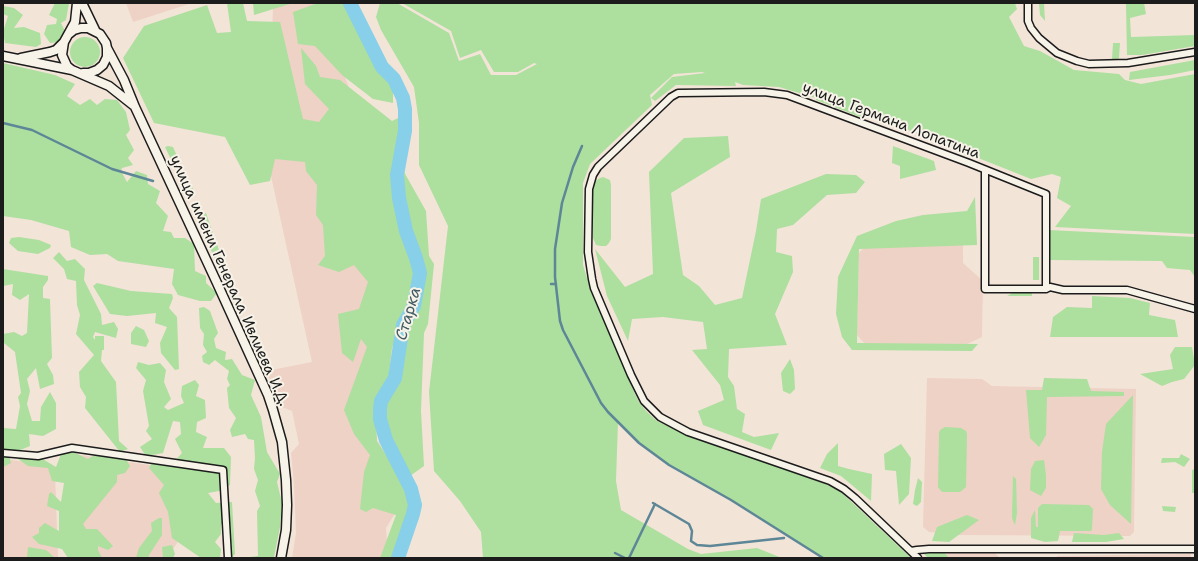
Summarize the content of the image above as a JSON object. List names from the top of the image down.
{
  "streets": {
    "street": ["улица Германа Лопатина", "улица имени Генерала Ивлиева И.Д."]
  },
  "water": ["Старка"]
}
